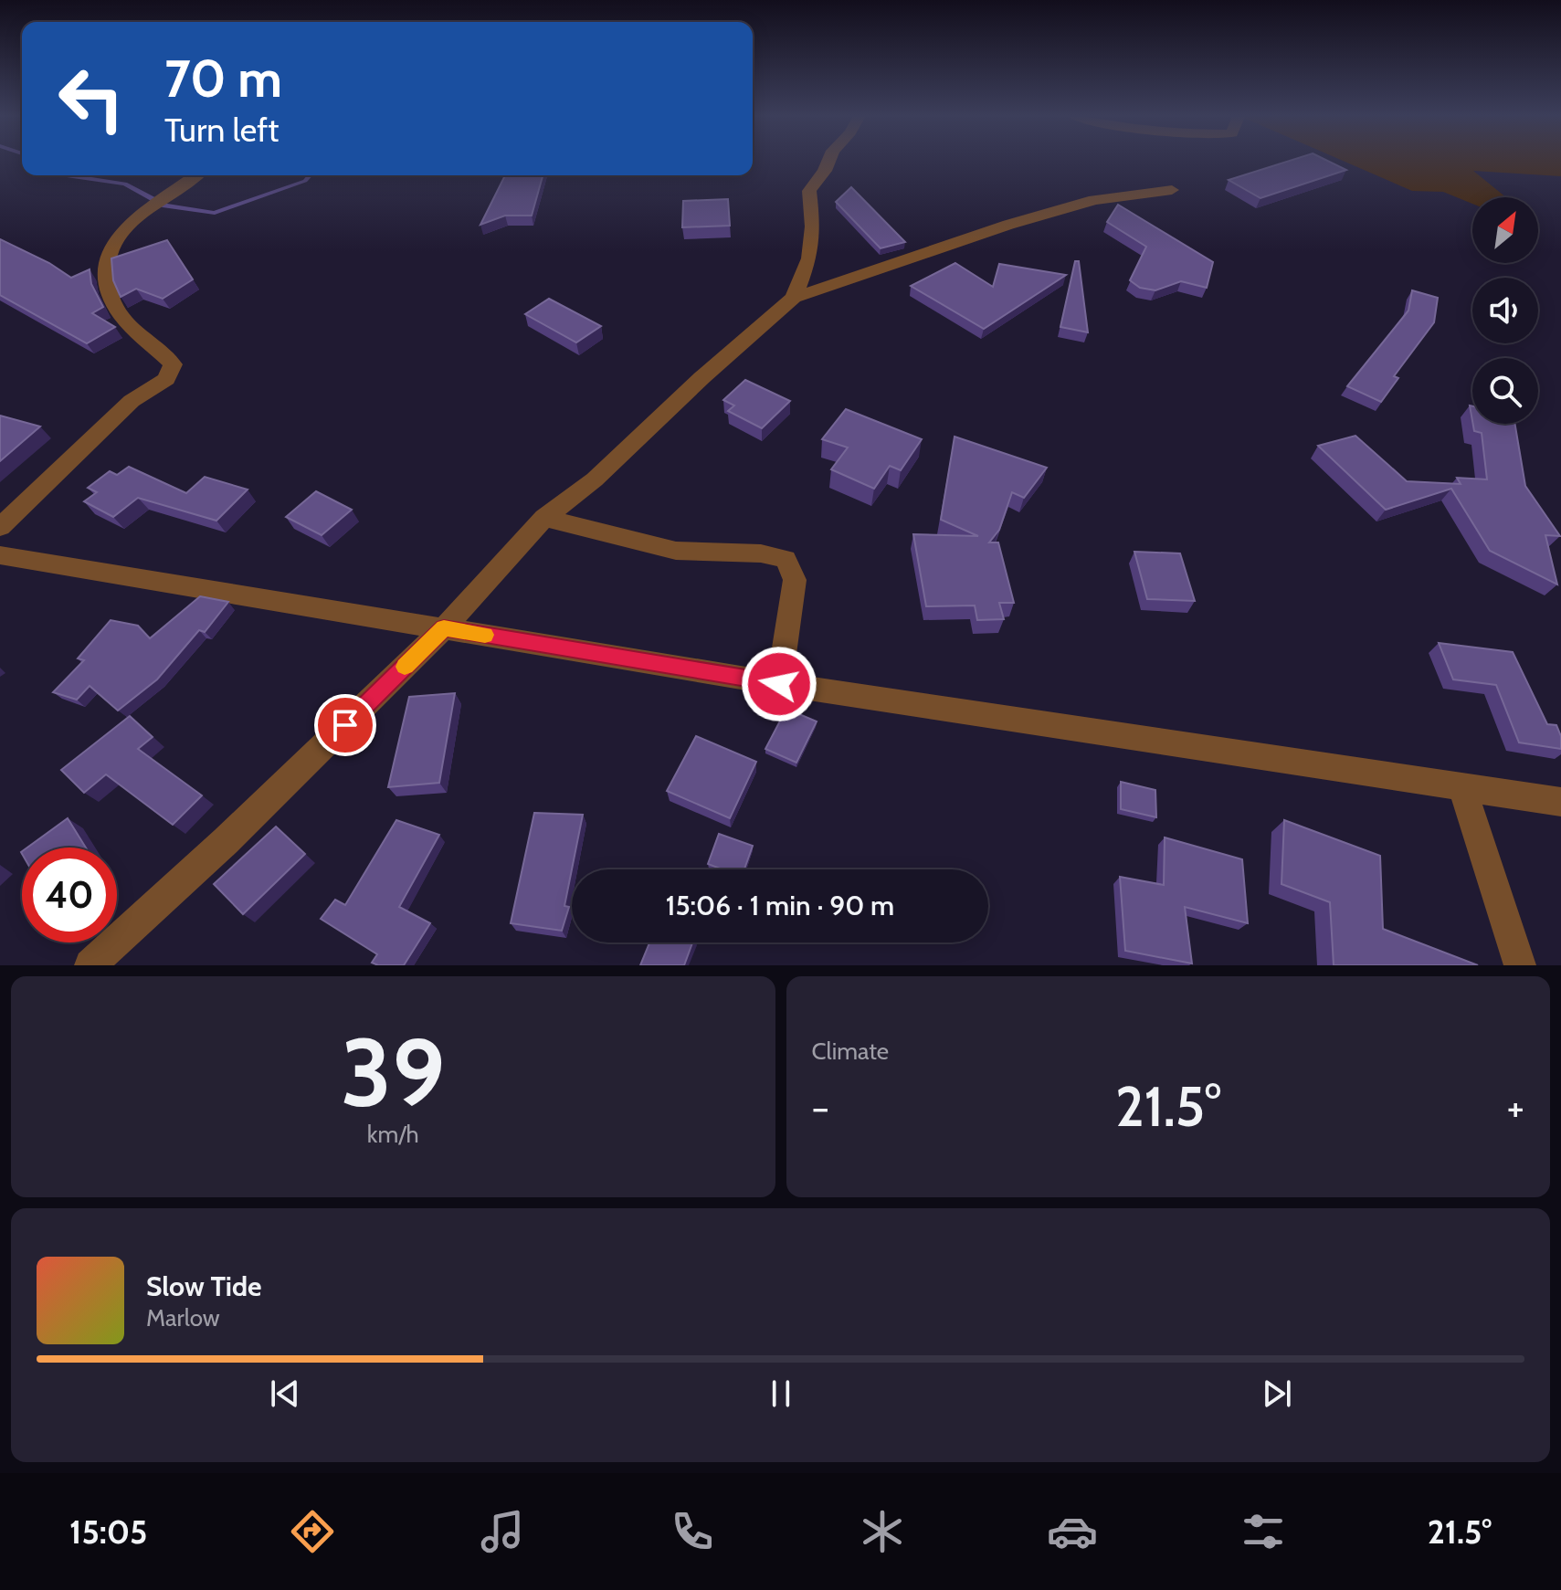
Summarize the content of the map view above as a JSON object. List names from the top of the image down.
{
  "north": "top right",
  "page": {
    "turn": ["70 m", "Turn left"],
    "limit": "40",
    "trip": "15:06 · 1 min · 90 m",
    "tile": [
      ["39", "km/h"],
      "Climate"
    ],
    "heat": ["−", "21.5°", "+"],
    "song": ["Slow Tide", "Marlow"],
    "tabs": ["15:05", "21.5°"]
  }
}
